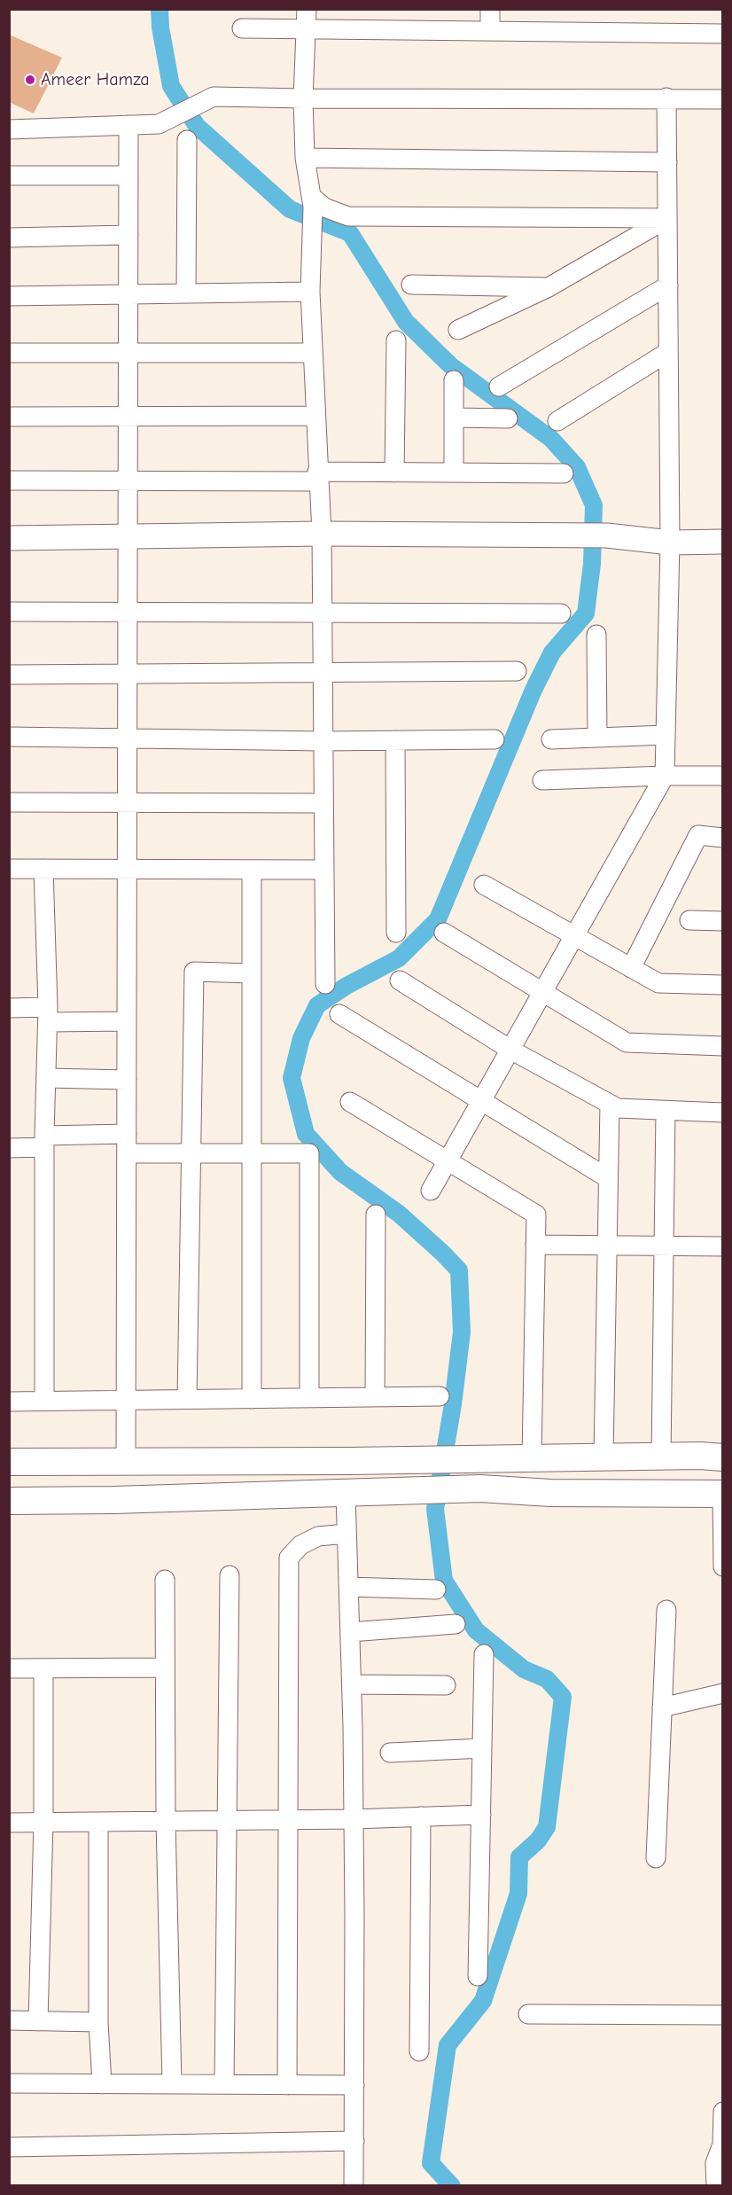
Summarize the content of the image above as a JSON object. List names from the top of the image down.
{
  "places": ["Ameer Hamza"]
}
